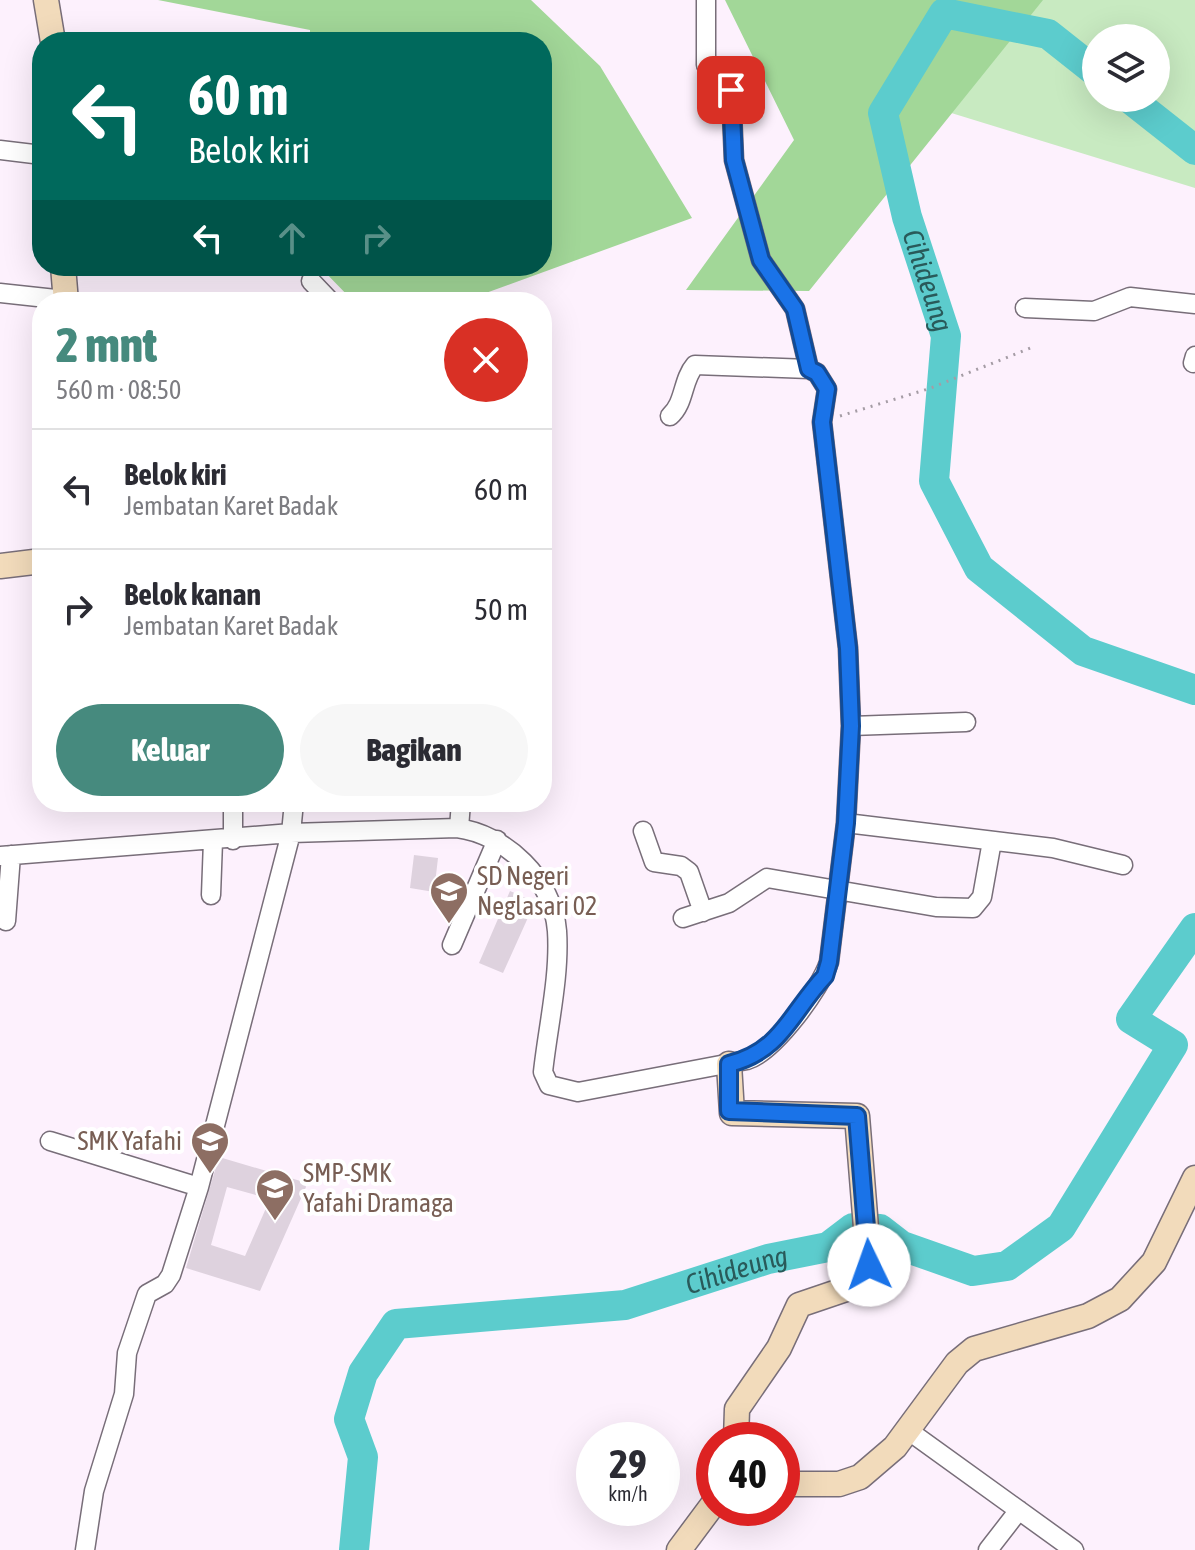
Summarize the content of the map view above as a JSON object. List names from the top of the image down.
{
  "water": ["Cihideung"],
  "places": {
    "school or university": ["SD Negeri Neglasari 02", "SMK Yafahi", "SMP-SMK Yafahi Dramaga"]
  },
  "page": {
    "turn": ["60 m", "Belok kiri"],
    "heading": ["2 mnt", "560 m · 08:50"],
    "list": [
      {
        "name": "Belok kiri",
        "note": "Jembatan Karet Badak",
        "value": "60 m"
      },
      {
        "name": "Belok kanan",
        "note": "Jembatan Karet Badak",
        "value": "50 m"
      }
    ],
    "buttons": ["Keluar", "Bagikan"],
    "speed": "29 km/h",
    "limit": "40"
  }
}
